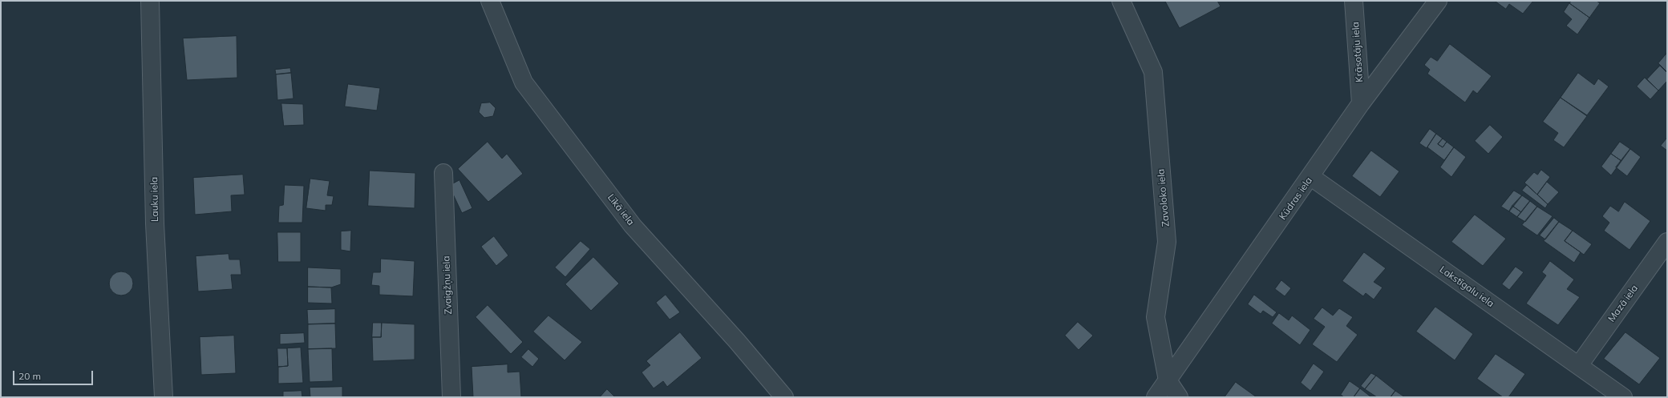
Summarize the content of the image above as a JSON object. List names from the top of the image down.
{
  "streets": {
    "street": [
      "Krāsotāju iela",
      "Zavoloko iela",
      "Kūdras iela",
      "Lauku iela",
      "Līkā iela",
      "Zvaigžņu iela",
      "Lakstīgalu iela",
      "Mazā iela"
    ]
  },
  "crossings": [
    ["Krāsotāju iela", "Kūdras iela"],
    ["Zavoloko iela", "Kūdras iela"],
    ["Kūdras iela", "Lakstīgalu iela"],
    ["Lakstīgalu iela", "Mazā iela"]
  ],
  "scale_bar": "20 m"
}
